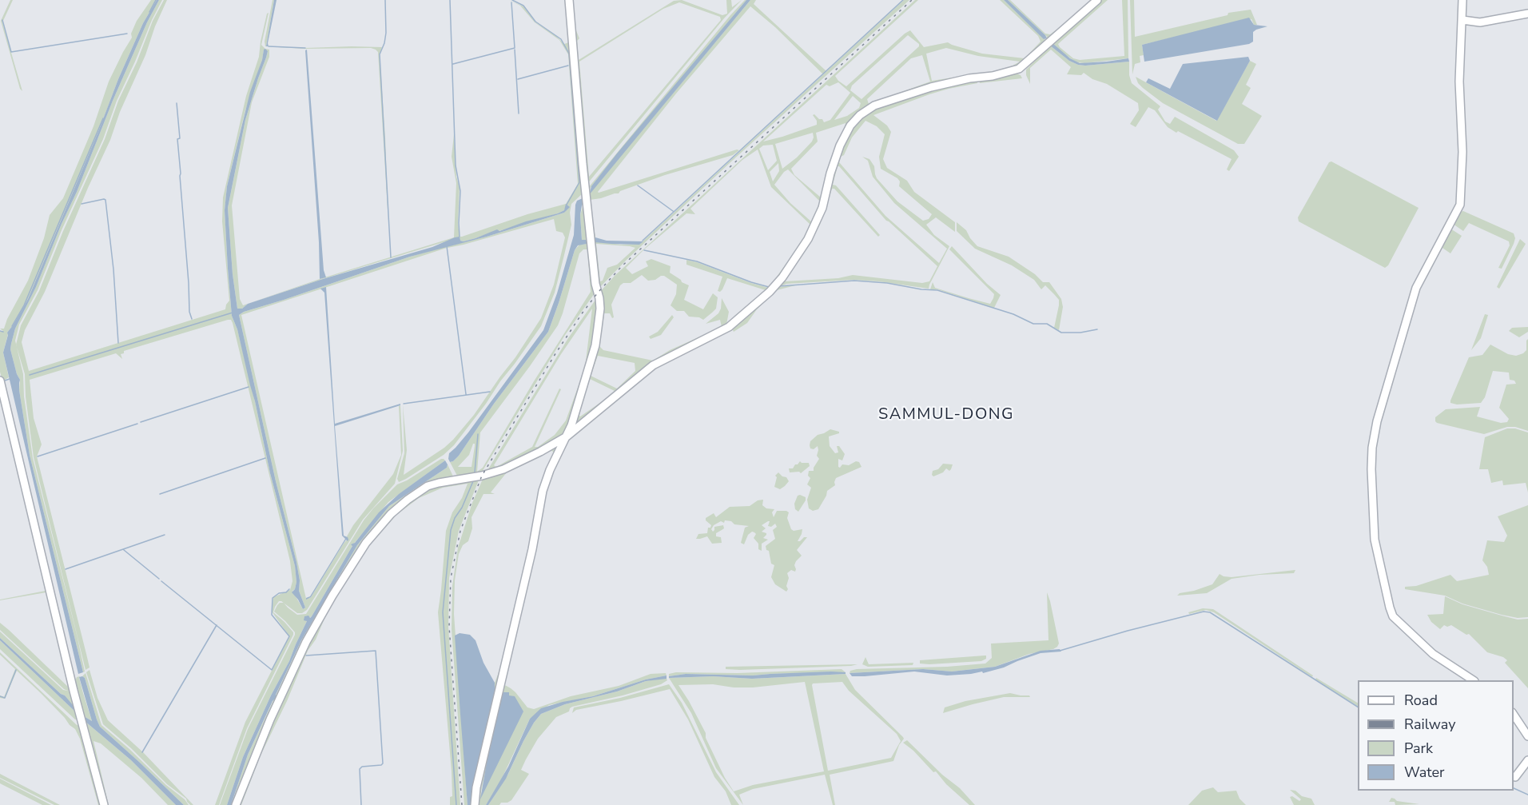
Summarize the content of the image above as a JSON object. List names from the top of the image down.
{
  "districts": ["SAMMUL-DONG"],
  "legend": [
    "Road",
    "Railway",
    "Park",
    "Water"
  ]
}
